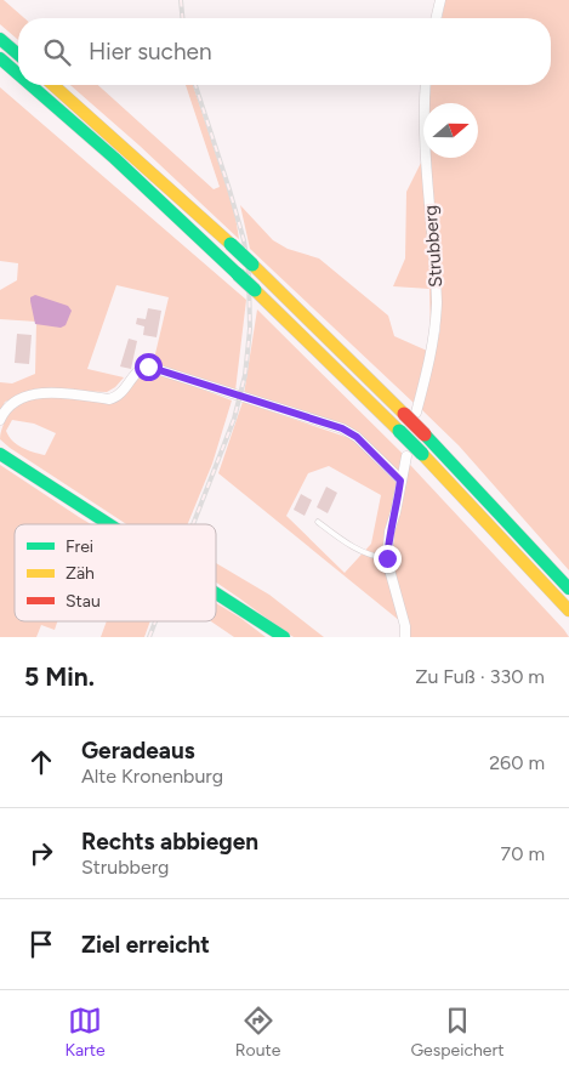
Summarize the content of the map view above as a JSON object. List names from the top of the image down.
{
  "streets": {
    "street": ["Strubberg"]
  },
  "legend": ["Frei", "Zäh", "Stau"],
  "north": "right",
  "page": {
    "search": "Hier suchen",
    "heading": ["5 Min.", "Zu Fuß · 330 m"],
    "list": [
      ["Geradeaus", "Alte Kronenburg", "260 m"],
      ["Rechts abbiegen", "Strubberg", "70 m"],
      "Ziel erreicht"
    ],
    "nav": ["Karte", "Route", "Gespeichert"]
  }
}
